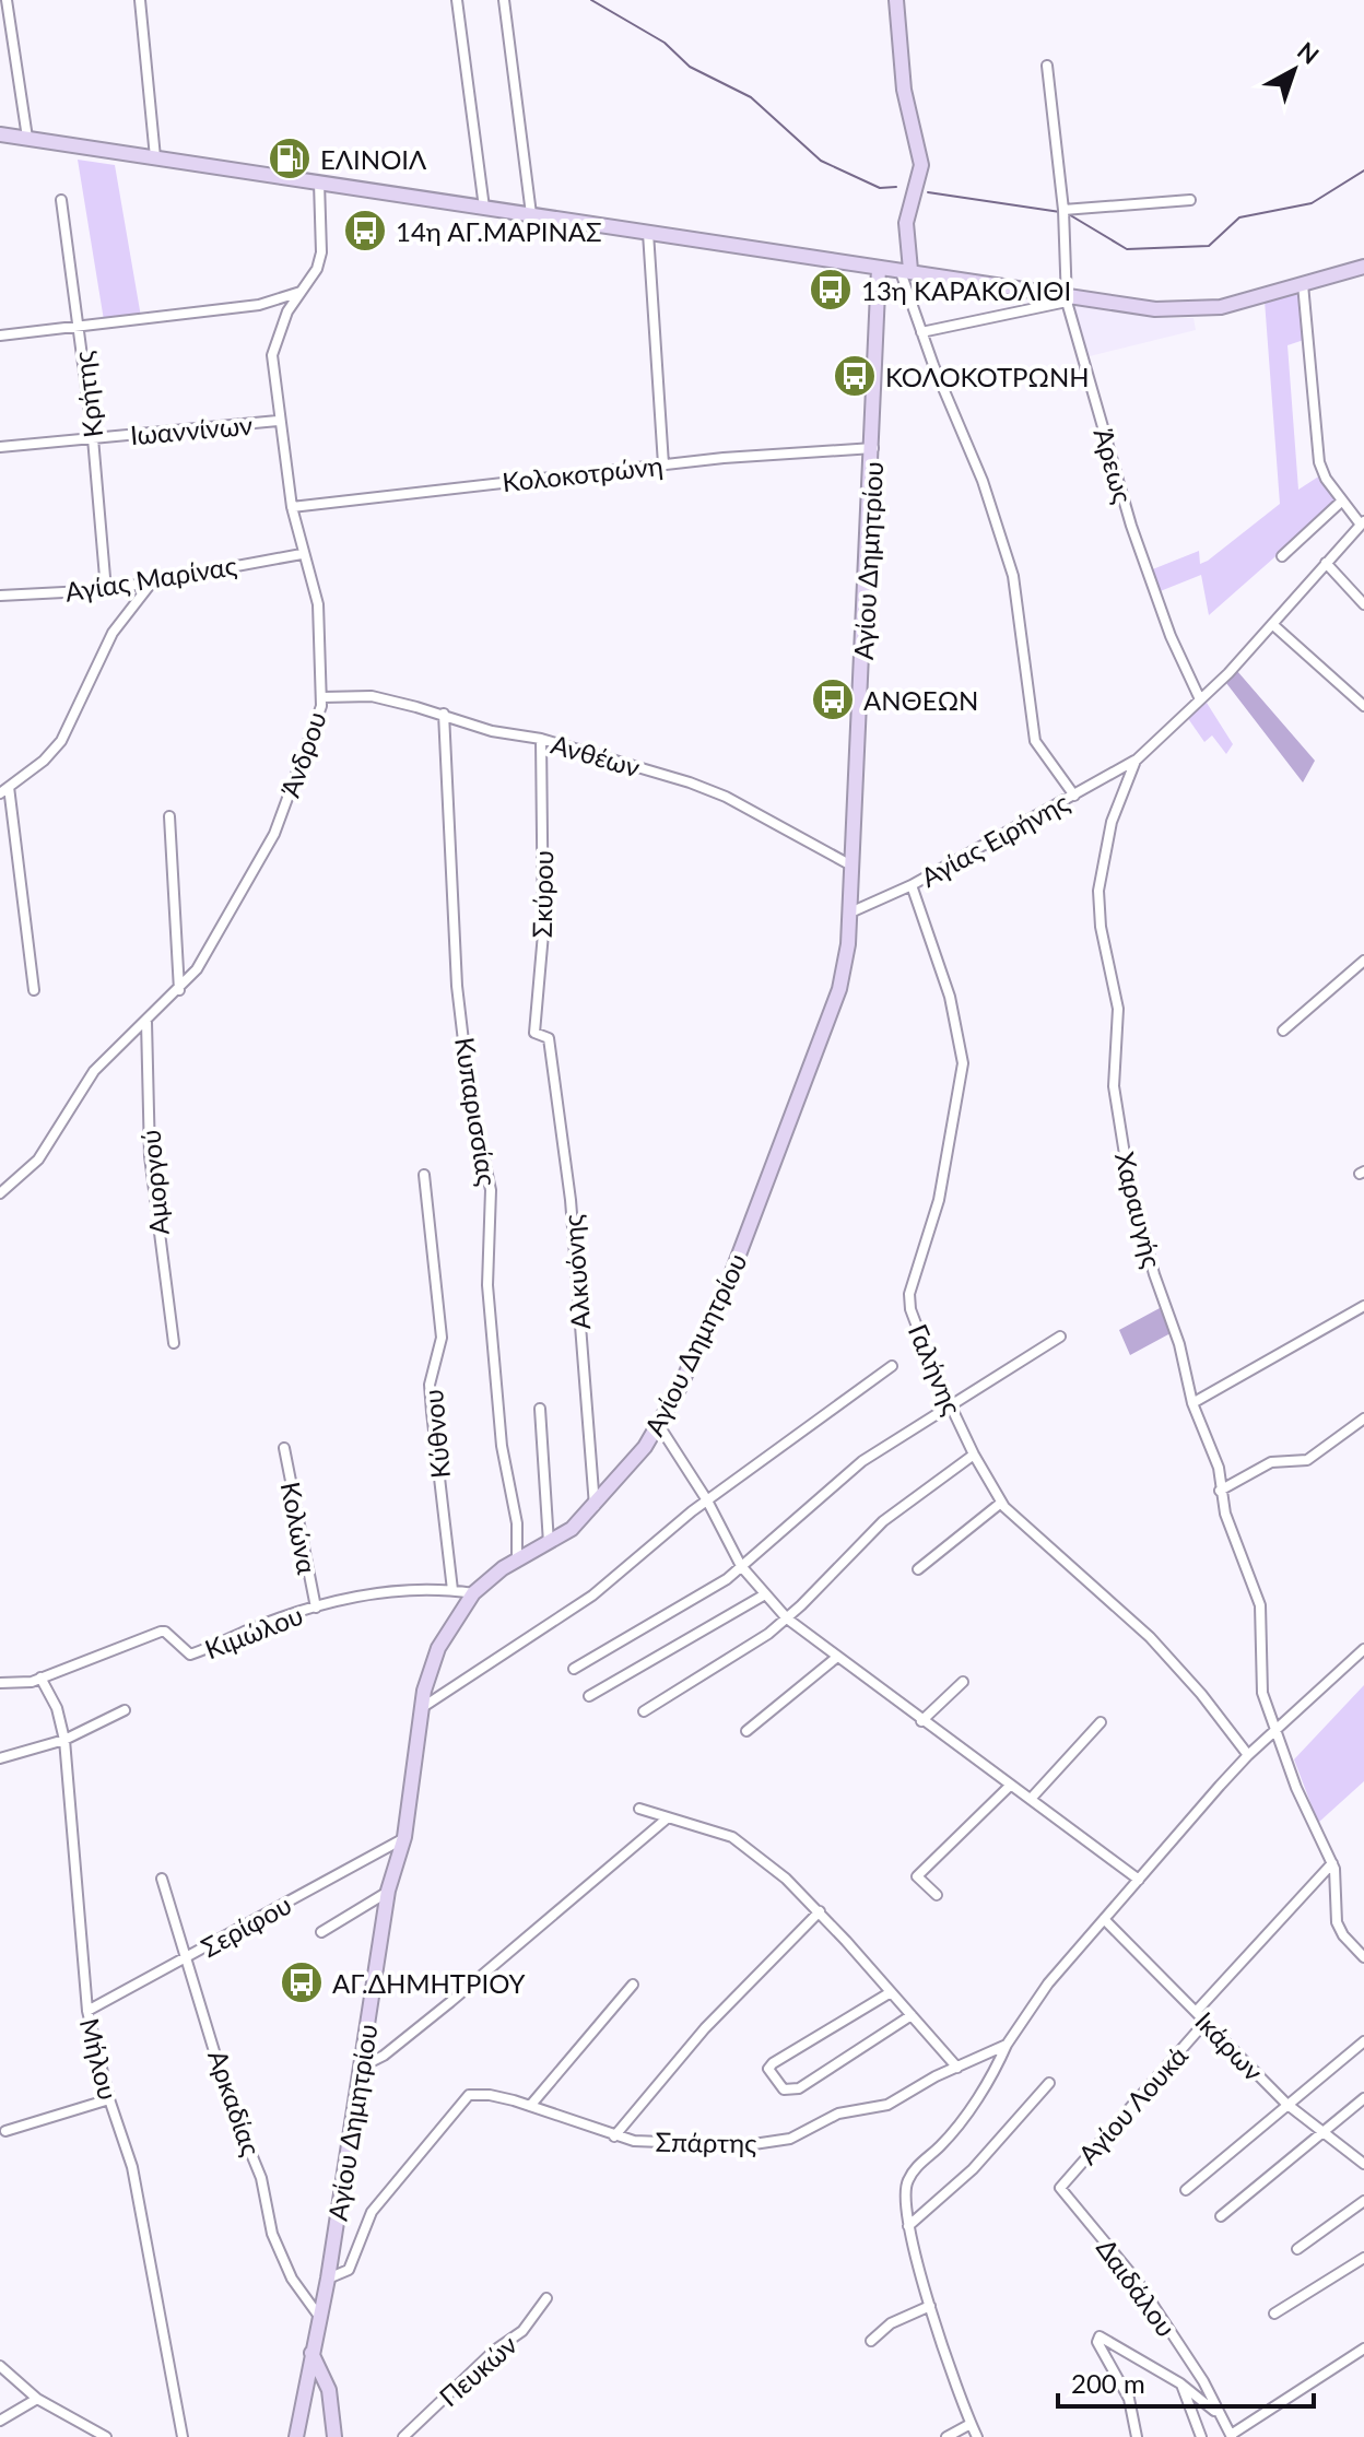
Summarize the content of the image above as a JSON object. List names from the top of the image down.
{
  "streets": {
    "street": [
      "Κρήτης",
      "Ιωαννίνων",
      "Άρεως",
      "Κολοκοτρώνη",
      "Αγίου Δημητρίου",
      "Αγίας Μαρίνας",
      "Άνδρου",
      "Ανθέων",
      "Αγίας Ειρήνης",
      "Σκύρου",
      "Κυπαρισσίας",
      "Αμοργού",
      "Χαραυγής",
      "Αλκυόνης",
      "Γαλήνης",
      "Κύθνου",
      "Κολώνα",
      "Κιμώλου",
      "Σερίφου",
      "Ικάρων",
      "Μήλου",
      "Αρκαδίας",
      "Αγίου Λουκά",
      "Σπάρτης",
      "Δαιδάλου",
      "Πευκών"
    ]
  },
  "crossings": [
    ["Κρήτης", "Ιωαννίνων"],
    ["Κρήτης", "Αγίας Μαρίνας"],
    ["Ιωαννίνων", "Άνδρου"],
    ["Άρεως", "Χαραυγής"],
    ["Κολοκοτρώνη", "Αγίου Δημητρίου"],
    ["Κολοκοτρώνη", "Άνδρου"],
    ["Αγίου Δημητρίου", "Ανθέων"],
    ["Αγίου Δημητρίου", "Αγίας Ειρήνης"],
    ["Αγίου Δημητρίου", "Κυπαρισσίας"],
    ["Αγίου Δημητρίου", "Αλκυόνης"],
    ["Αγίου Δημητρίου", "Κιμώλου"],
    ["Αγίου Δημητρίου", "Σερίφου"],
    ["Αγίου Δημητρίου", "Αρκαδίας"],
    ["Αγίου Δημητρίου", "Σπάρτης"],
    ["Αγίας Μαρίνας", "Άνδρου"],
    ["Άνδρου", "Ανθέων"],
    ["Άνδρου", "Αμοργού"],
    ["Ανθέων", "Σκύρου"],
    ["Ανθέων", "Κυπαρισσίας"],
    ["Αγίας Ειρήνης", "Χαραυγής"],
    ["Αγίας Ειρήνης", "Γαλήνης"],
    ["Σκύρου", "Αλκυόνης"],
    ["Κύθνου", "Κιμώλου"],
    ["Κολώνα", "Κιμώλου"],
    ["Κιμώλου", "Μήλου"],
    ["Σερίφου", "Μήλου"],
    ["Σερίφου", "Αρκαδίας"],
    ["Ικάρων", "Αγίου Λουκά"],
    ["Αγίου Λουκά", "Δαιδάλου"]
  ],
  "places": {
    "fuel station": ["ΕΛΙΝΟΙΛ"],
    "bus stop": [
      "14η ΑΓ.ΜΑΡΙΝΑΣ",
      "13η ΚΑΡΑΚΟΛΙΘΙ",
      "ΚΟΛΟΚΟΤΡΩΝΗ",
      "ΑΝΘΕΩΝ",
      "ΑΓ.ΔΗΜΗΤΡΙΟΥ"
    ]
  },
  "scale_bar": "200 m",
  "north": "top right"
}
